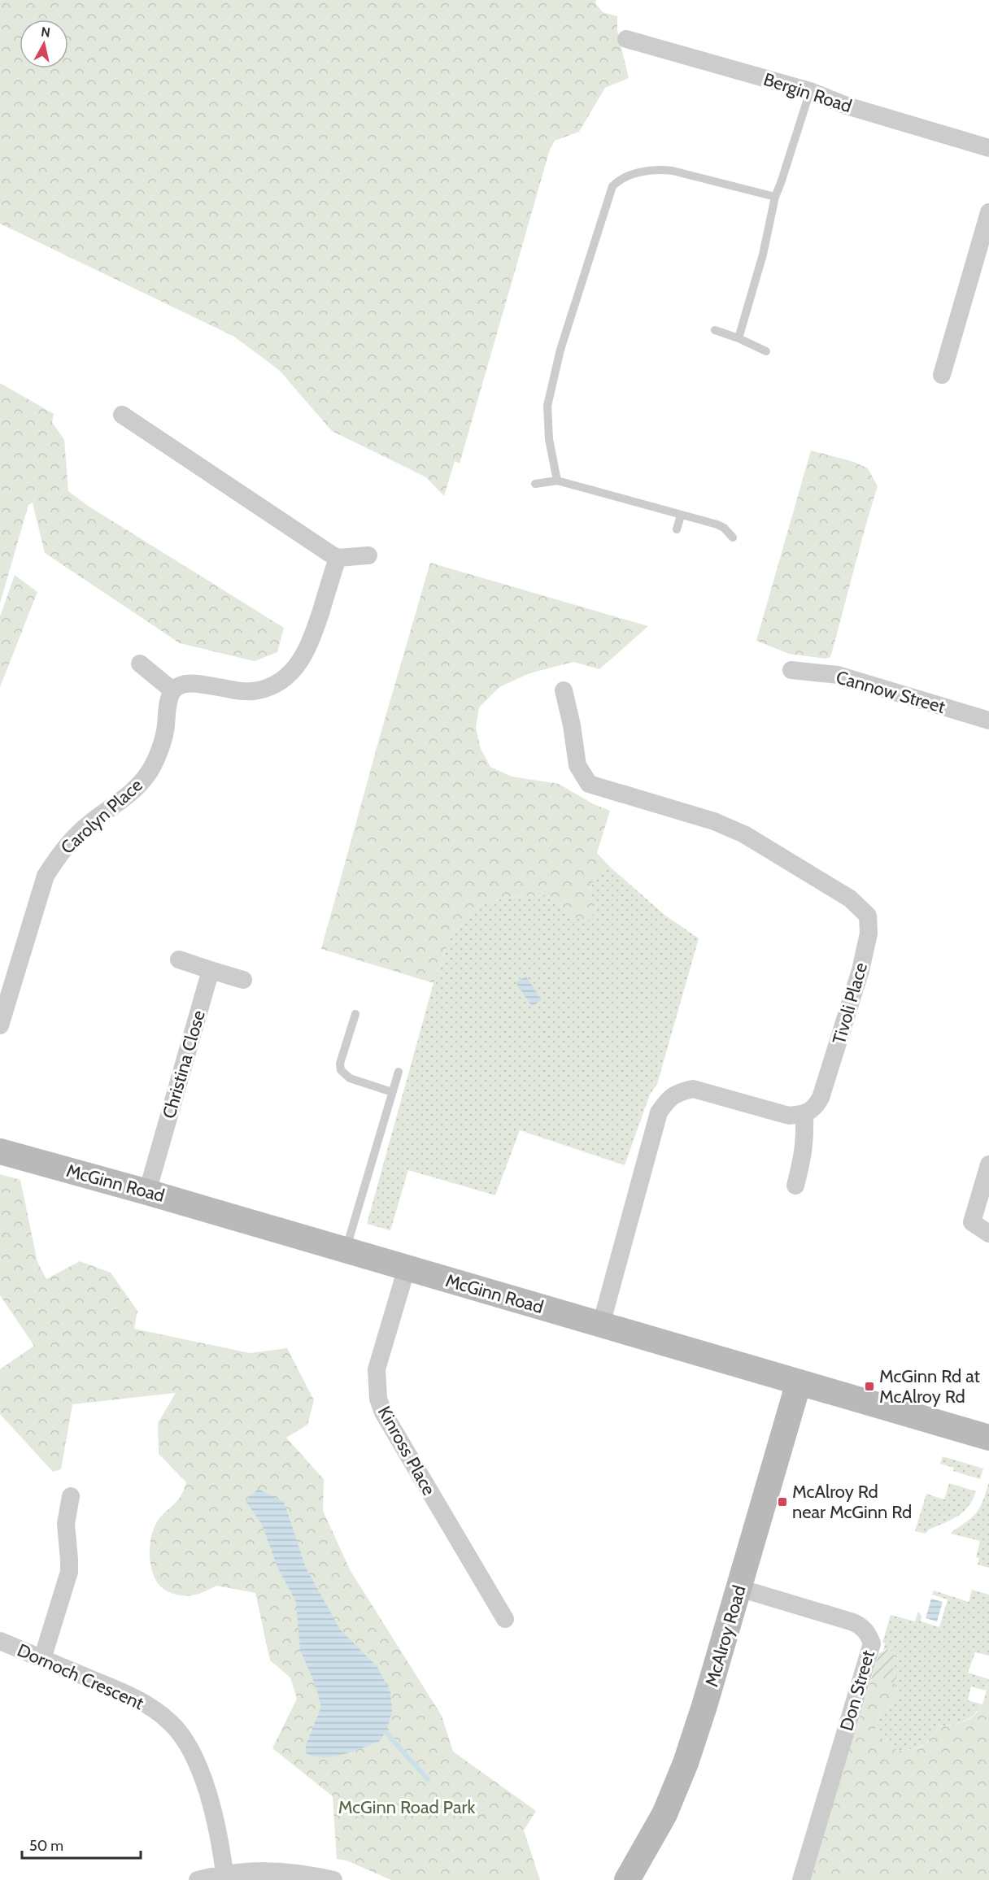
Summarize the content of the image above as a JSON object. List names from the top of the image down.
{
  "streets": {
    "street": [
      "Bergin Road",
      "Cannow Street",
      "Carolyn Place",
      "Tivoli Place",
      "Christina Close",
      "McGinn Road",
      "Kinross Place",
      "McAlroy Road",
      "Dornoch Crescent",
      "Don Street"
    ]
  },
  "crossings": [
    ["Christina Close", "McGinn Road"],
    ["McGinn Road", "Kinross Place"],
    ["McGinn Road", "McAlroy Road"],
    ["McAlroy Road", "Don Street"]
  ],
  "parks": ["McGinn Road Park"],
  "places": {
    "transit": ["McGinn Rd at McAlroy Rd", "McAlroy Rd near McGinn Rd"]
  },
  "scale_bar": "50 m",
  "north": "top"
}
